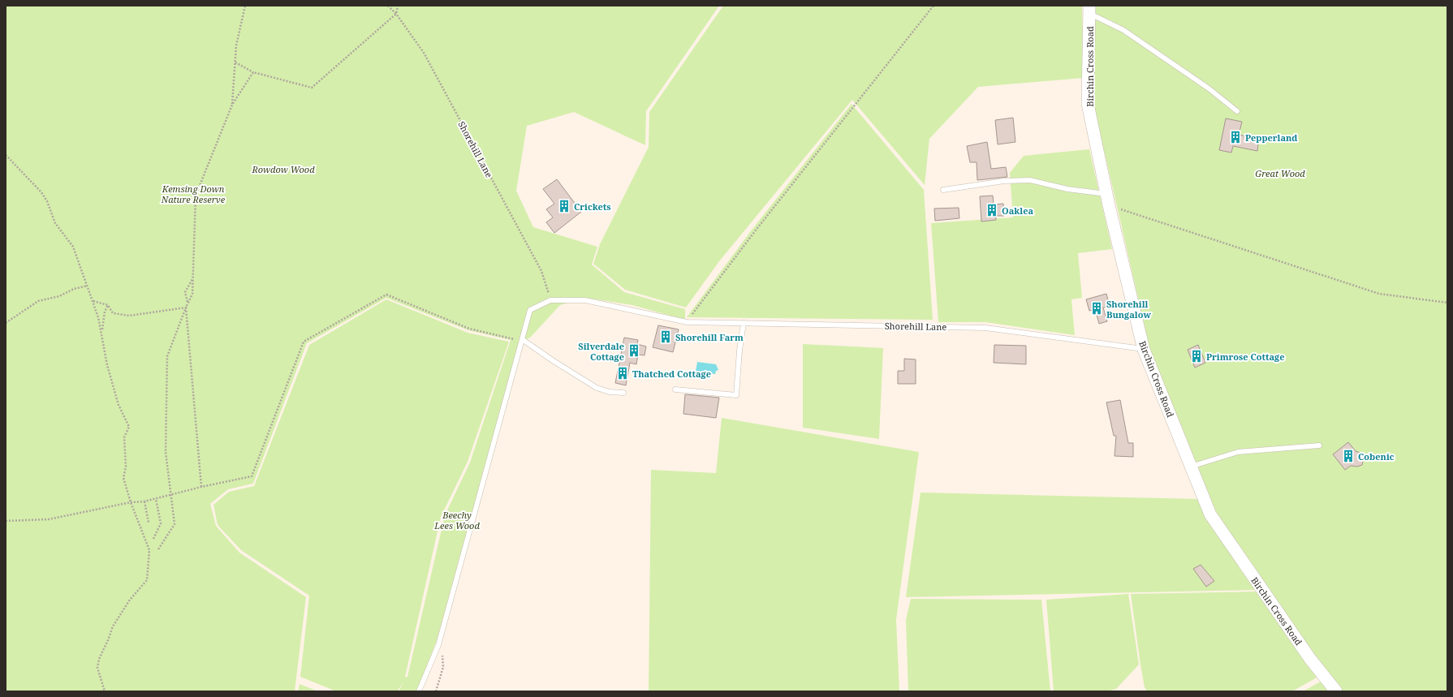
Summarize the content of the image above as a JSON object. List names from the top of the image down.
{
  "streets": {
    "street": ["Birchin Cross Road"],
    "lane": ["Shorehill Lane"]
  },
  "crossings": [
    ["Birchin Cross Road", "Shorehill Lane"]
  ],
  "parks": [
    "Rowdow Wood",
    "Great Wood",
    "Kemsing Down Nature Reserve",
    "Beechy Lees Wood"
  ],
  "places": {
    "building": [
      "Pepperland",
      "Crickets",
      "Oaklea",
      "Shorehill Bungalow",
      "Shorehill Farm",
      "Silverdale Cottage",
      "Primrose Cottage",
      "Thatched Cottage",
      "Cobenic"
    ]
  }
}
